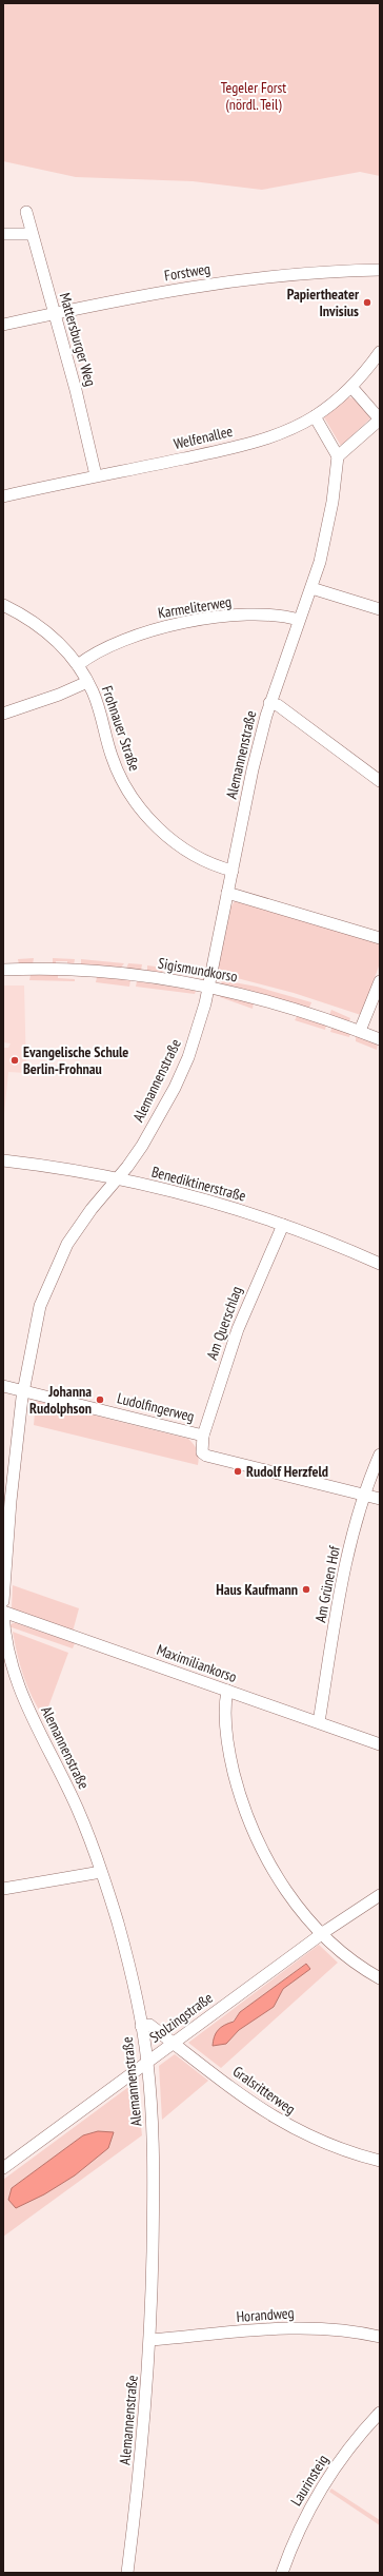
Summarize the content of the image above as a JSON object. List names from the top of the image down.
{
  "streets": {
    "street": [
      "Forstweg",
      "Mattersburger Weg",
      "Welfenallee",
      "Karmeliterweg",
      "Frohnauer Straße",
      "Alemannenstraße",
      "Sigismundkorso",
      "Benediktinerstraße",
      "Am Querschlag",
      "Ludolfingerweg",
      "Am Grünen Hof",
      "Maximiliankorso",
      "Stolzingstraße",
      "Gralsritterweg",
      "Horandweg",
      "Laurinsteig"
    ]
  },
  "crossings": [
    ["Forstweg", "Mattersburger Weg"],
    ["Mattersburger Weg", "Welfenallee"],
    ["Karmeliterweg", "Frohnauer Straße"],
    ["Karmeliterweg", "Alemannenstraße"],
    ["Frohnauer Straße", "Alemannenstraße"],
    ["Alemannenstraße", "Sigismundkorso"],
    ["Alemannenstraße", "Benediktinerstraße"],
    ["Alemannenstraße", "Ludolfingerweg"],
    ["Alemannenstraße", "Maximiliankorso"],
    ["Alemannenstraße", "Stolzingstraße"],
    ["Alemannenstraße", "Gralsritterweg"],
    ["Alemannenstraße", "Horandweg"],
    ["Benediktinerstraße", "Am Querschlag"],
    ["Am Querschlag", "Ludolfingerweg"],
    ["Ludolfingerweg", "Am Grünen Hof"],
    ["Am Grünen Hof", "Maximiliankorso"],
    ["Stolzingstraße", "Gralsritterweg"]
  ],
  "parks": ["Tegeler Forst (nördl. Teil)"],
  "places": [
    "Papiertheater Invisius",
    "Evangelische Schule Berlin-Frohnau",
    "Johanna Rudolphson",
    "Rudolf Herzfeld",
    "Haus Kaufmann"
  ]
}
